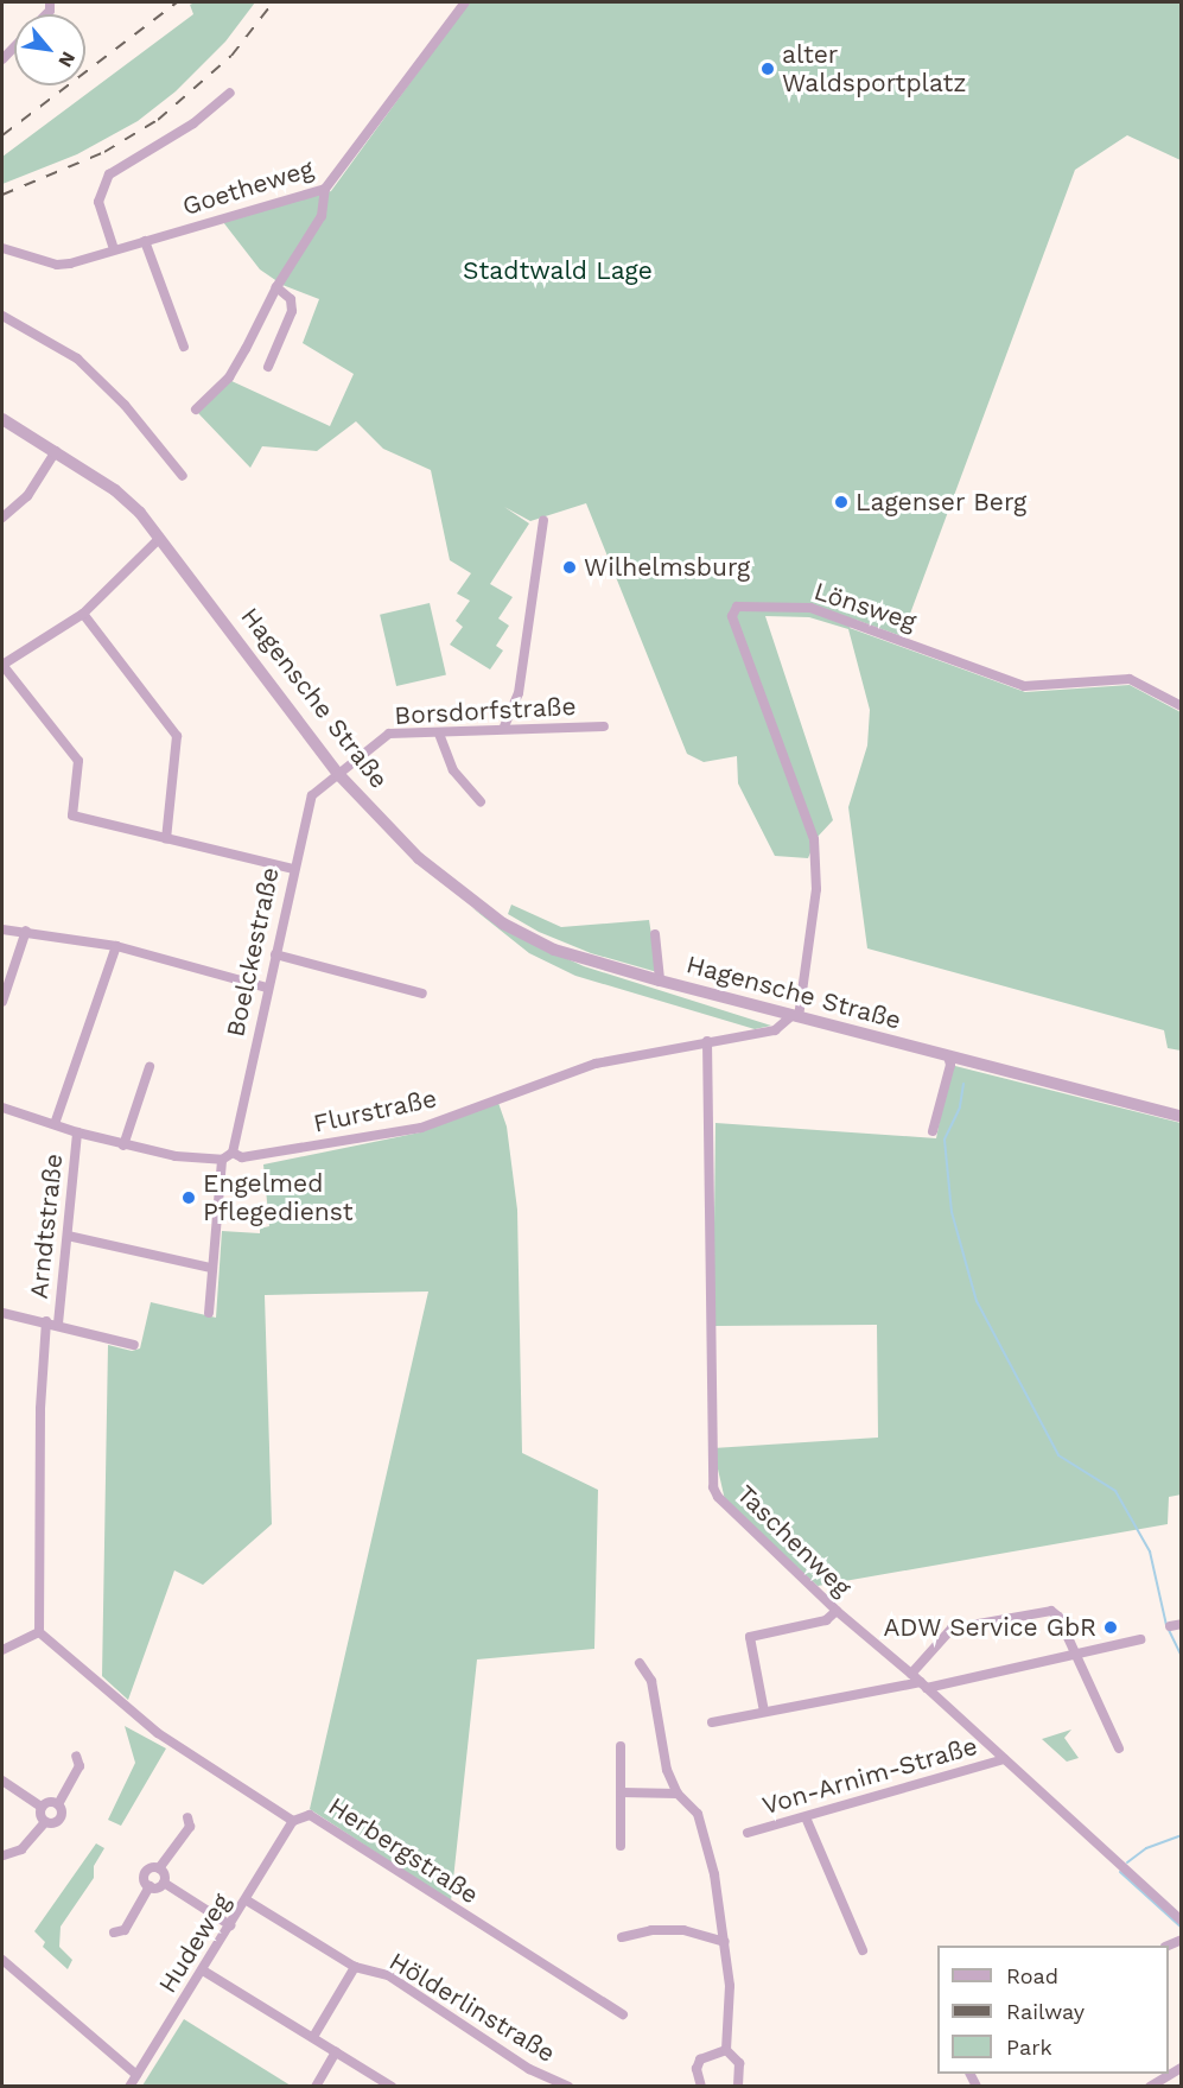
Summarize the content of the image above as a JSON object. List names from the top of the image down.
{
  "streets": {
    "street": [
      "Goetheweg",
      "Lönsweg",
      "Hagensche Straße",
      "Borsdorfstraße",
      "Boelckestraße",
      "Flurstraße",
      "Arndtstraße",
      "Taschenweg",
      "Von-Arnim-Straße",
      "Herbergstraße",
      "Hudeweg",
      "Hölderlinstraße"
    ]
  },
  "crossings": [
    ["Lönsweg", "Hagensche Straße"],
    ["Lönsweg", "Flurstraße"],
    ["Hagensche Straße", "Borsdorfstraße"],
    ["Hagensche Straße", "Boelckestraße"],
    ["Hagensche Straße", "Flurstraße"],
    ["Borsdorfstraße", "Boelckestraße"],
    ["Boelckestraße", "Flurstraße"],
    ["Flurstraße", "Taschenweg"],
    ["Taschenweg", "Von-Arnim-Straße"],
    ["Herbergstraße", "Hudeweg"],
    ["Hudeweg", "Hölderlinstraße"]
  ],
  "parks": ["Stadtwald Lage"],
  "places": [
    "alter Waldsportplatz",
    "Lagenser Berg",
    "Wilhelmsburg",
    "Engelmed Pflegedienst",
    "ADW Service GbR"
  ],
  "legend": ["Road", "Railway", "Park"],
  "north": "bottom right"
}
